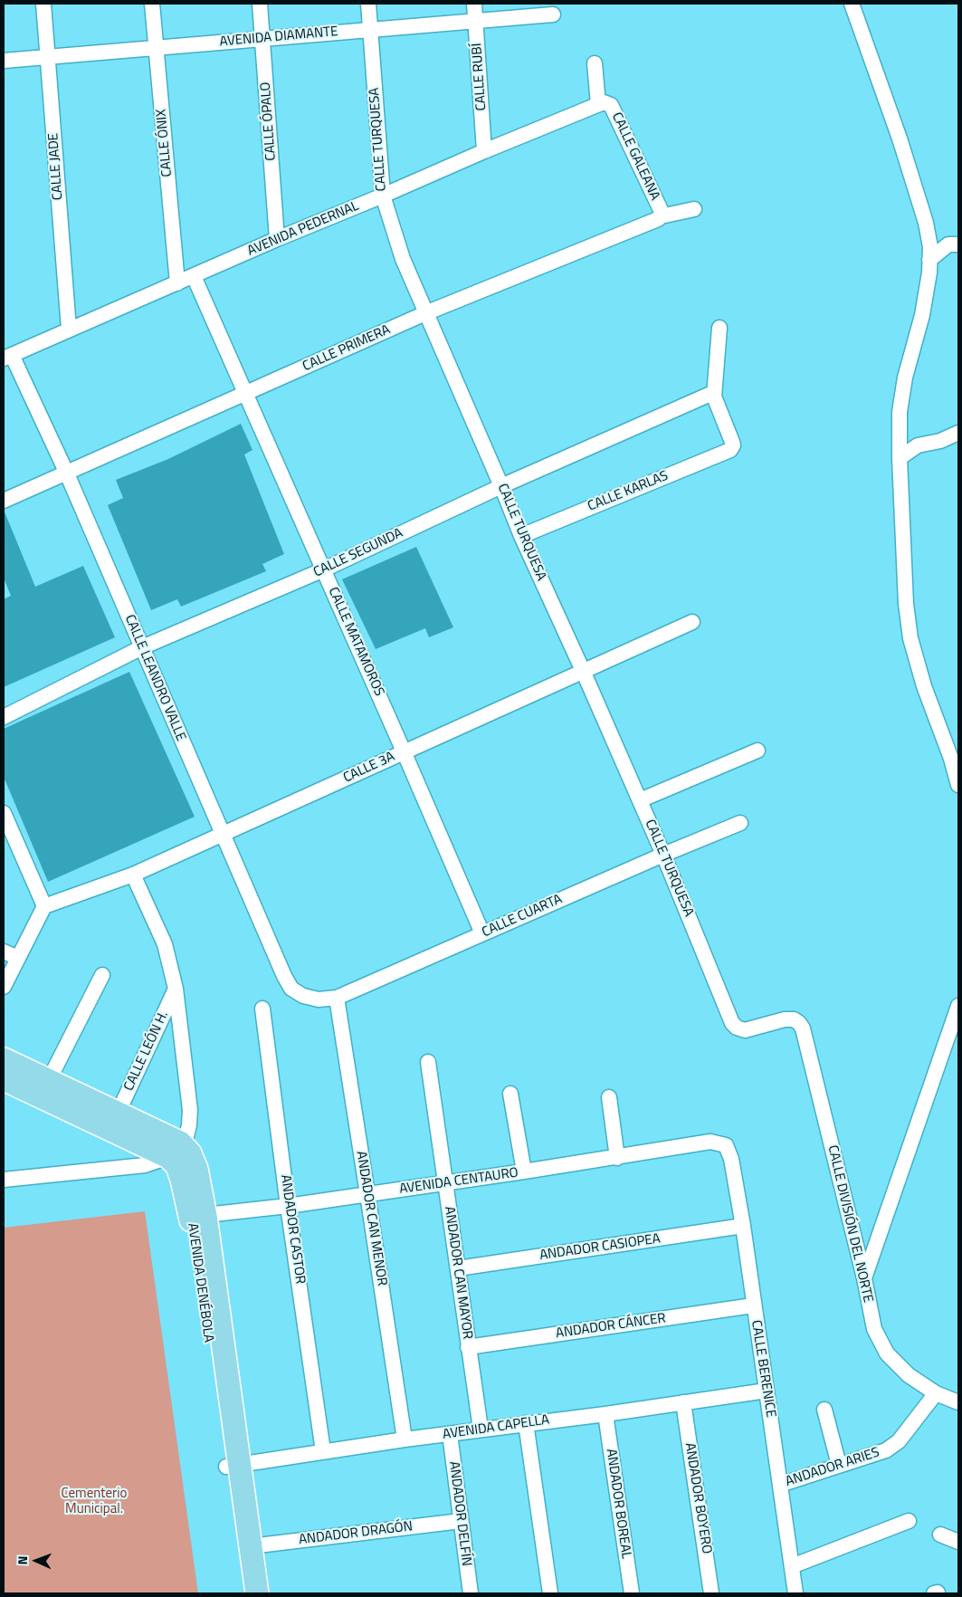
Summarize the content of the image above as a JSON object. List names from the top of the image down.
{
  "streets": {
    "main road": ["AVENIDA DENÉBOLA"],
    "street": [
      "AVENIDA DIAMANTE",
      "CALLE RUBÍ",
      "CALLE ÓPALO",
      "CALLE TURQUESA",
      "CALLE ÓNIX",
      "CALLE GALEANA",
      "CALLE JADE",
      "AVENIDA PEDERNAL",
      "CALLE PRIMERA",
      "CALLE KARLAS",
      "CALLE SEGUNDA",
      "CALLE MATAMOROS",
      "CALLE LEANDRO VALLE",
      "CALLE 3A",
      "CALLE CUARTA",
      "CALLE LEÓN H.",
      "AVENIDA CENTAURO",
      "ANDADOR CAN MENOR",
      "CALLE DIVISIÓN DEL NORTE",
      "ANDADOR CASTOR",
      "ANDADOR CASIOPEA",
      "ANDADOR CAN MAYOR",
      "ANDADOR CÁNCER",
      "CALLE BERENICE",
      "AVENIDA CAPELLA",
      "ANDADOR ARIES",
      "ANDADOR BOYERO",
      "ANDADOR BOREAL",
      "ANDADOR DELFÍN",
      "ANDADOR DRAGÓN"
    ]
  },
  "crossings": [
    ["AVENIDA DIAMANTE", "CALLE RUBÍ"],
    ["AVENIDA DIAMANTE", "CALLE ÓPALO"],
    ["AVENIDA DIAMANTE", "CALLE TURQUESA"],
    ["AVENIDA DIAMANTE", "CALLE ÓNIX"],
    ["AVENIDA DIAMANTE", "CALLE JADE"],
    ["CALLE RUBÍ", "AVENIDA PEDERNAL"],
    ["CALLE ÓPALO", "AVENIDA PEDERNAL"],
    ["CALLE TURQUESA", "AVENIDA PEDERNAL"],
    ["CALLE TURQUESA", "CALLE PRIMERA"],
    ["CALLE TURQUESA", "CALLE KARLAS"],
    ["CALLE TURQUESA", "CALLE SEGUNDA"],
    ["CALLE TURQUESA", "CALLE 3A"],
    ["CALLE TURQUESA", "CALLE CUARTA"],
    ["CALLE TURQUESA", "CALLE DIVISIÓN DEL NORTE"],
    ["CALLE ÓNIX", "AVENIDA PEDERNAL"],
    ["CALLE GALEANA", "AVENIDA PEDERNAL"],
    ["CALLE GALEANA", "CALLE PRIMERA"],
    ["CALLE JADE", "AVENIDA PEDERNAL"],
    ["AVENIDA PEDERNAL", "CALLE MATAMOROS"],
    ["AVENIDA PEDERNAL", "CALLE LEANDRO VALLE"],
    ["CALLE PRIMERA", "CALLE MATAMOROS"],
    ["CALLE PRIMERA", "CALLE LEANDRO VALLE"],
    ["CALLE KARLAS", "CALLE SEGUNDA"],
    ["CALLE SEGUNDA", "CALLE MATAMOROS"],
    ["CALLE SEGUNDA", "CALLE LEANDRO VALLE"],
    ["CALLE MATAMOROS", "CALLE 3A"],
    ["CALLE MATAMOROS", "CALLE CUARTA"],
    ["CALLE LEANDRO VALLE", "CALLE 3A"],
    ["CALLE LEANDRO VALLE", "CALLE CUARTA"],
    ["CALLE CUARTA", "ANDADOR CAN MENOR"],
    ["AVENIDA CENTAURO", "ANDADOR CAN MENOR"],
    ["AVENIDA CENTAURO", "ANDADOR CASTOR"],
    ["AVENIDA CENTAURO", "ANDADOR CAN MAYOR"],
    ["AVENIDA CENTAURO", "AVENIDA DENÉBOLA"],
    ["AVENIDA CENTAURO", "CALLE BERENICE"],
    ["ANDADOR CAN MENOR", "AVENIDA CAPELLA"],
    ["CALLE DIVISIÓN DEL NORTE", "ANDADOR ARIES"],
    ["ANDADOR CASTOR", "AVENIDA CAPELLA"],
    ["ANDADOR CASIOPEA", "ANDADOR CAN MAYOR"],
    ["ANDADOR CASIOPEA", "CALLE BERENICE"],
    ["ANDADOR CAN MAYOR", "ANDADOR CÁNCER"],
    ["ANDADOR CAN MAYOR", "AVENIDA CAPELLA"],
    ["AVENIDA DENÉBOLA", "AVENIDA CAPELLA"],
    ["AVENIDA DENÉBOLA", "ANDADOR DRAGÓN"],
    ["ANDADOR CÁNCER", "CALLE BERENICE"],
    ["CALLE BERENICE", "AVENIDA CAPELLA"],
    ["CALLE BERENICE", "ANDADOR ARIES"],
    ["AVENIDA CAPELLA", "ANDADOR BOYERO"],
    ["AVENIDA CAPELLA", "ANDADOR BOREAL"],
    ["AVENIDA CAPELLA", "ANDADOR DELFÍN"],
    ["ANDADOR DELFÍN", "ANDADOR DRAGÓN"]
  ],
  "parks": ["Cementerio Municipal."],
  "north": "left"
}
